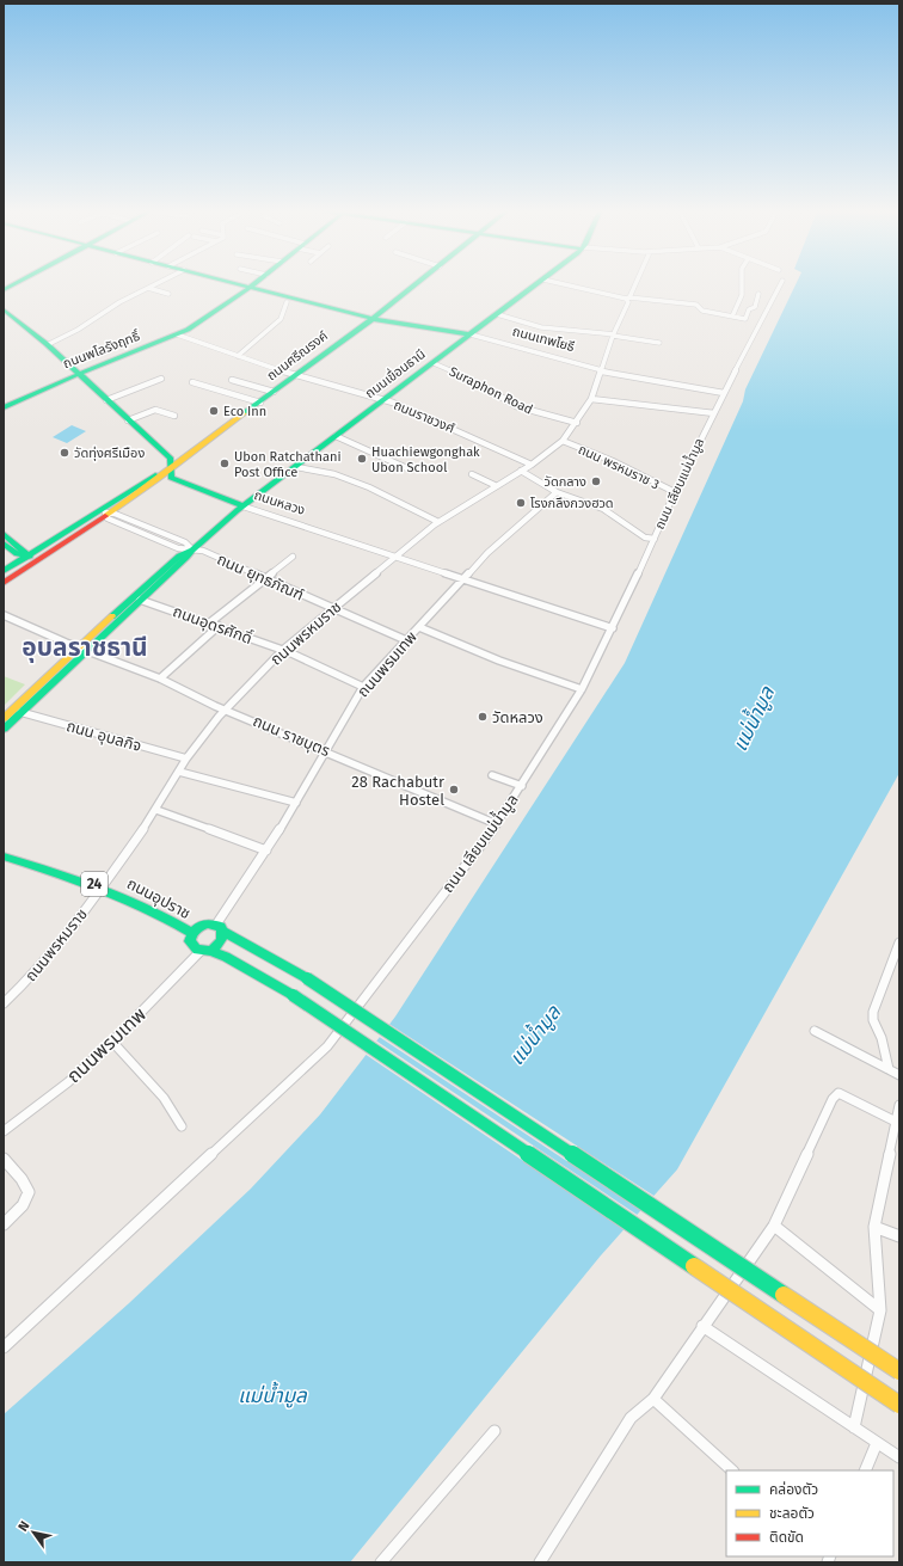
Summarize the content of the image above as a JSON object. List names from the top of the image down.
{
  "streets": {
    "street": [
      "ถนนเทพโยธี",
      "ถนนพโลรังฤทธิ์",
      "ถนนศรีณรงค์",
      "ถนนเขื่อนธานี",
      "Suraphon Road",
      "ถนนราชวงศ์",
      "ถนน พรหมราช 3",
      "ถนน เลียบแม่น้ำมูล",
      "ถนนหลวง",
      "ถนน ยุทธภัณฑ์",
      "ถนนอุดรศักดิ์",
      "ถนนพรหมราช",
      "ถนนพรมเทพ",
      "ถนน อุบลกิจ",
      "ถนน ราชบุตร",
      "24",
      "ถนนอุปราช"
    ]
  },
  "crossings": [
    ["ถนนเทพโยธี", "ถนนพโลรังฤทธิ์"],
    ["ถนนเทพโยธี", "ถนนศรีณรงค์"],
    ["ถนนเทพโยธี", "ถนนเขื่อนธานี"],
    ["ถนนเทพโยธี", "ถนน เลียบแม่น้ำมูล"],
    ["ถนนเทพโยธี", "ถนนพรหมราช"],
    ["ถนนพโลรังฤทธิ์", "ถนนราชวงศ์"],
    ["ถนนพโลรังฤทธิ์", "ถนนหลวง"],
    ["ถนนศรีณรงค์", "ถนนราชวงศ์"],
    ["ถนนศรีณรงค์", "ถนนหลวง"],
    ["ถนนศรีณรงค์", "ถนน ยุทธภัณฑ์"],
    ["ถนนเขื่อนธานี", "Suraphon Road"],
    ["ถนนเขื่อนธานี", "ถนนราชวงศ์"],
    ["ถนนเขื่อนธานี", "ถนนหลวง"],
    ["ถนนเขื่อนธานี", "ถนน ยุทธภัณฑ์"],
    ["ถนนเขื่อนธานี", "ถนนอุดรศักดิ์"],
    ["ถนนเขื่อนธานี", "ถนน อุบลกิจ"],
    ["ถนนเขื่อนธานี", "ถนน ราชบุตร"],
    ["Suraphon Road", "ถนนพรหมราช"],
    ["ถนนราชวงศ์", "ถนนพรหมราช"],
    ["ถนน พรหมราช 3", "ถนน เลียบแม่น้ำมูล"],
    ["ถนน พรหมราช 3", "ถนนพรหมราช"],
    ["ถนน เลียบแม่น้ำมูล", "ถนนหลวง"],
    ["ถนน เลียบแม่น้ำมูล", "ถนน ราชบุตร"],
    ["ถนนหลวง", "ถนนพรหมราช"],
    ["ถนนหลวง", "ถนนพรมเทพ"],
    ["ถนน ยุทธภัณฑ์", "ถนนพรหมราช"],
    ["ถนน ยุทธภัณฑ์", "ถนนพรมเทพ"],
    ["ถนนอุดรศักดิ์", "ถนนพรหมราช"],
    ["ถนนอุดรศักดิ์", "ถนนพรมเทพ"],
    ["ถนนพรหมราช", "ถนน อุบลกิจ"],
    ["ถนนพรหมราช", "ถนน ราชบุตร"],
    ["ถนนพรหมราช", "ถนนอุปราช"],
    ["ถนนพรมเทพ", "ถนน ราชบุตร"],
    ["ถนนพรมเทพ", "ถนนอุปราช"]
  ],
  "districts": ["อุบลราชธานี"],
  "water": ["แม่น้ำมูล"],
  "places": [
    "Eco Inn",
    "วัดทุ่งศรีเมือง",
    "Huachiewgonghak Ubon School",
    "Ubon Ratchathani Post Office",
    "วัดกลาง",
    "โรงกลึงกวงฮวด",
    "วัดหลวง",
    "28 Rachabutr Hostel"
  ],
  "legend": ["คล่องตัว", "ชะลอตัว", "ติดขัด"],
  "north": "top left"
}
